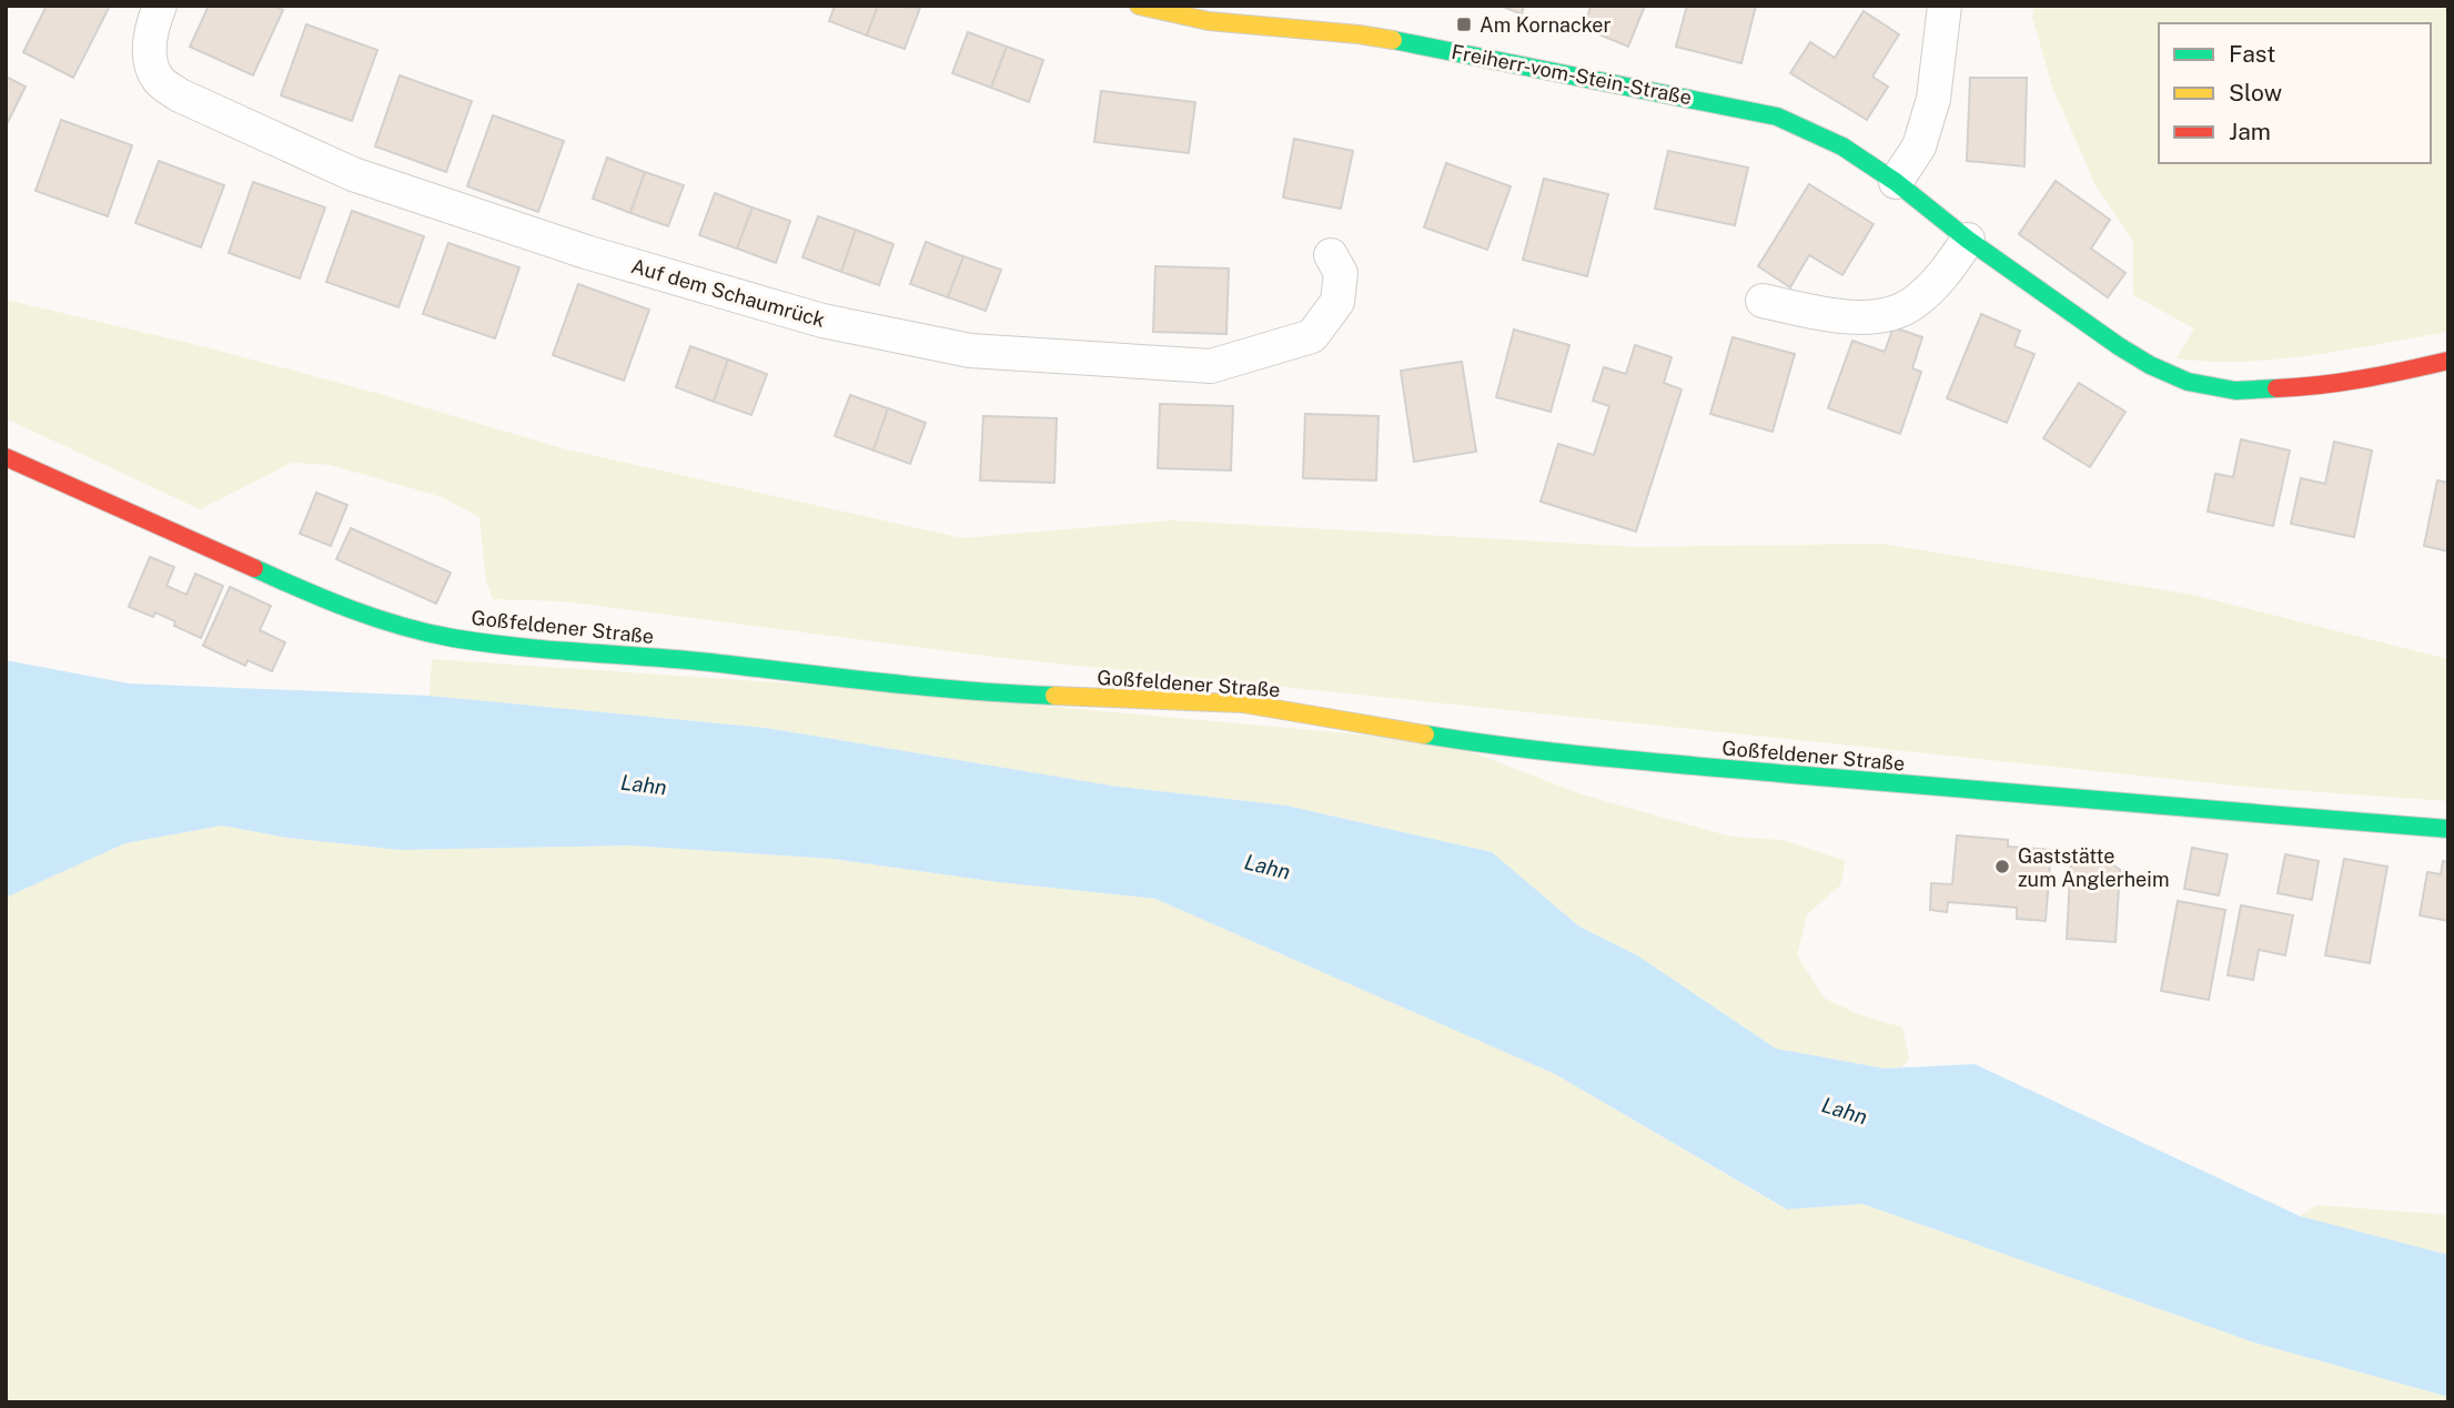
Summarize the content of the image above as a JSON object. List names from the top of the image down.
{
  "streets": {
    "main road": ["Freiherr-vom-Stein-Straße", "Goßfeldener Straße"],
    "street": ["Auf dem Schaumrück"]
  },
  "water": ["Lahn"],
  "places": {
    "transit": ["Am Kornacker"],
    "other": ["Gaststätte zum Anglerheim"]
  },
  "legend": ["Fast", "Slow", "Jam"]
}
